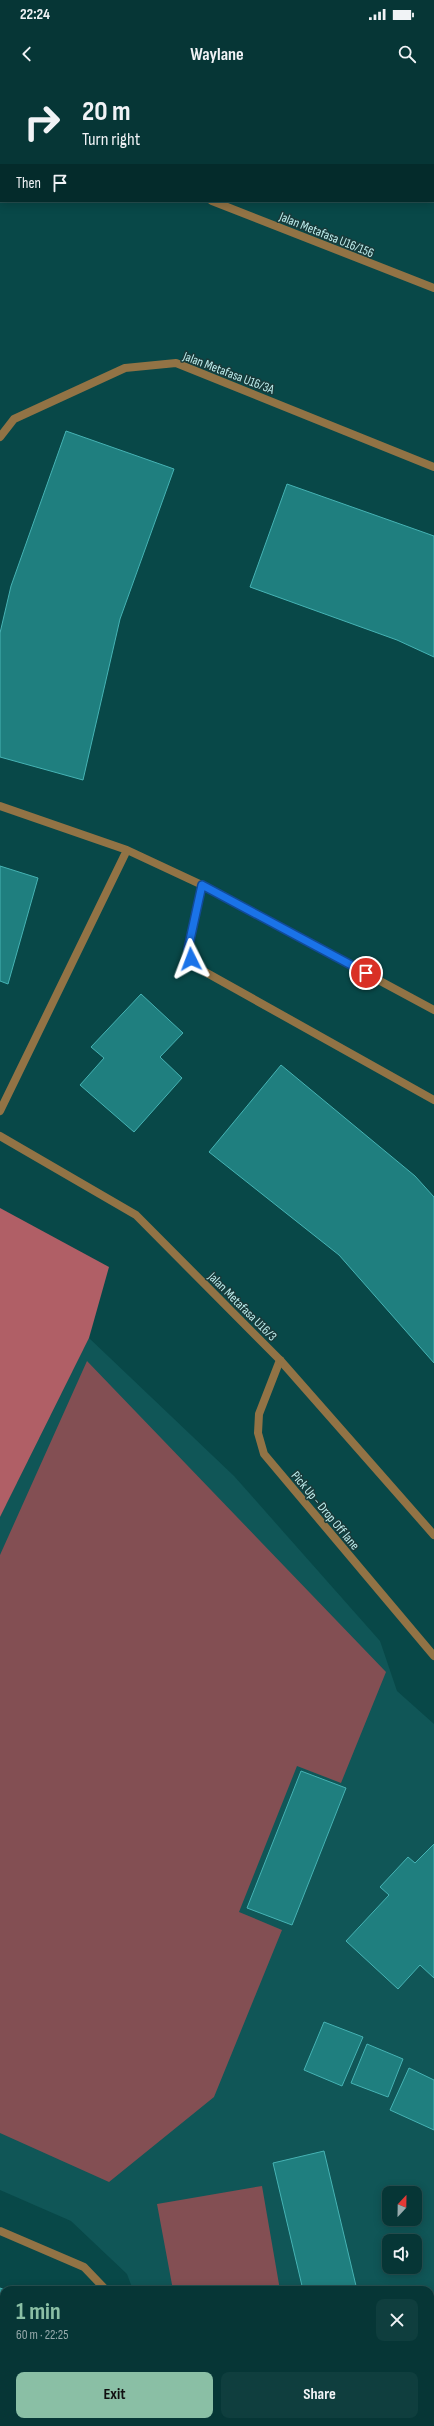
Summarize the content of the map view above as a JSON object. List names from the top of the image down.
{
  "streets": {
    "street": [
      "Jalan Metafasa U16/156",
      "Jalan Metafasa U16/3A",
      "Jalan Metafasa U16/3",
      "Pick Up - Drop Off lane"
    ]
  },
  "crossings": [
    ["Jalan Metafasa U16/3", "Pick Up - Drop Off lane"]
  ],
  "north": "top",
  "page": {
    "status": "22:24",
    "header": "Waylane",
    "turn": ["20 m", "Turn right"],
    "then": "Then",
    "heading": ["1 min", "60 m · 22:25"],
    "buttons": ["Exit", "Share"]
  }
}
